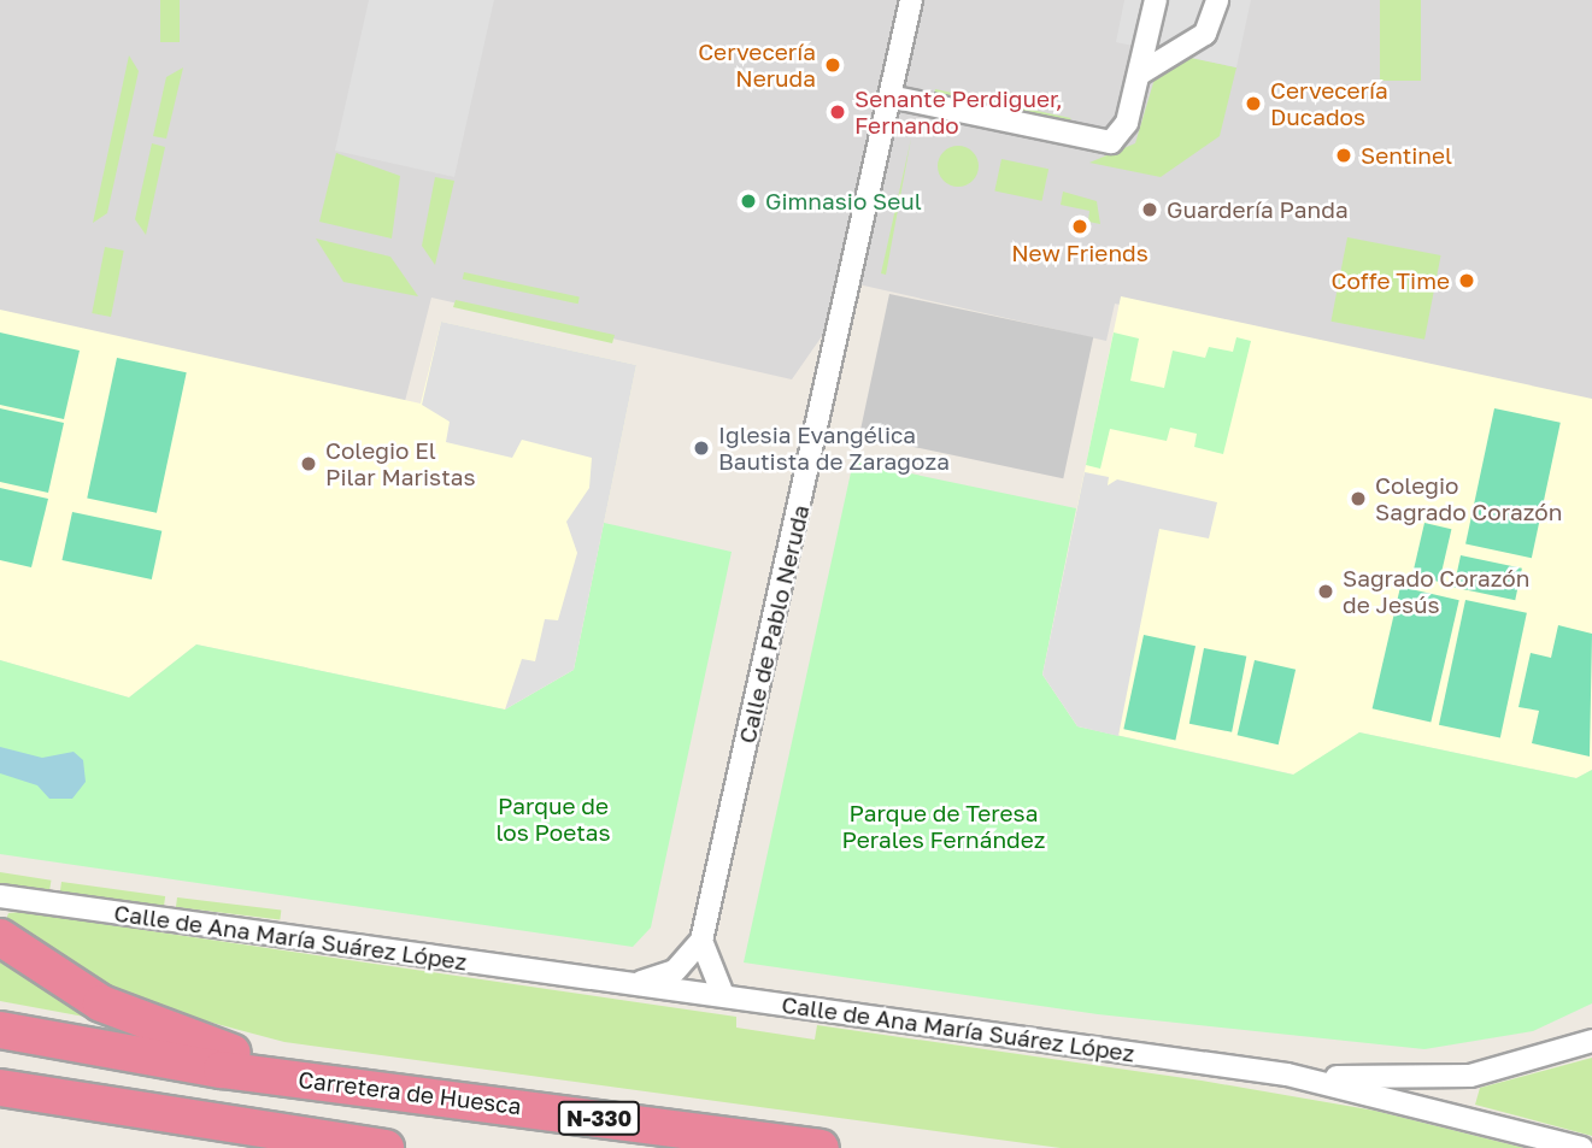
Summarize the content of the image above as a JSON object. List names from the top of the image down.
{
  "streets": {
    "highway": ["Carretera de Huesca", "N-330"],
    "street": ["Calle de Pablo Neruda", "Calle de Ana María Suárez López"]
  },
  "crossings": [
    ["Calle de Pablo Neruda", "Calle de Ana María Suárez López"]
  ],
  "parks": ["Parque de los Poetas", "Parque de Teresa Perales Fernández"],
  "places": [
    "Cervecería Neruda",
    "Cervecería Ducados",
    "Senante Perdiguer, Fernando",
    "Sentinel",
    "Gimnasio Seul",
    "Guardería Panda",
    "New Friends",
    "Coffe Time",
    "Iglesia Evangélica Bautista de Zaragoza",
    "Colegio El Pilar Maristas",
    "Colegio Sagrado Corazón",
    "Sagrado Corazón de Jesús"
  ]
}
